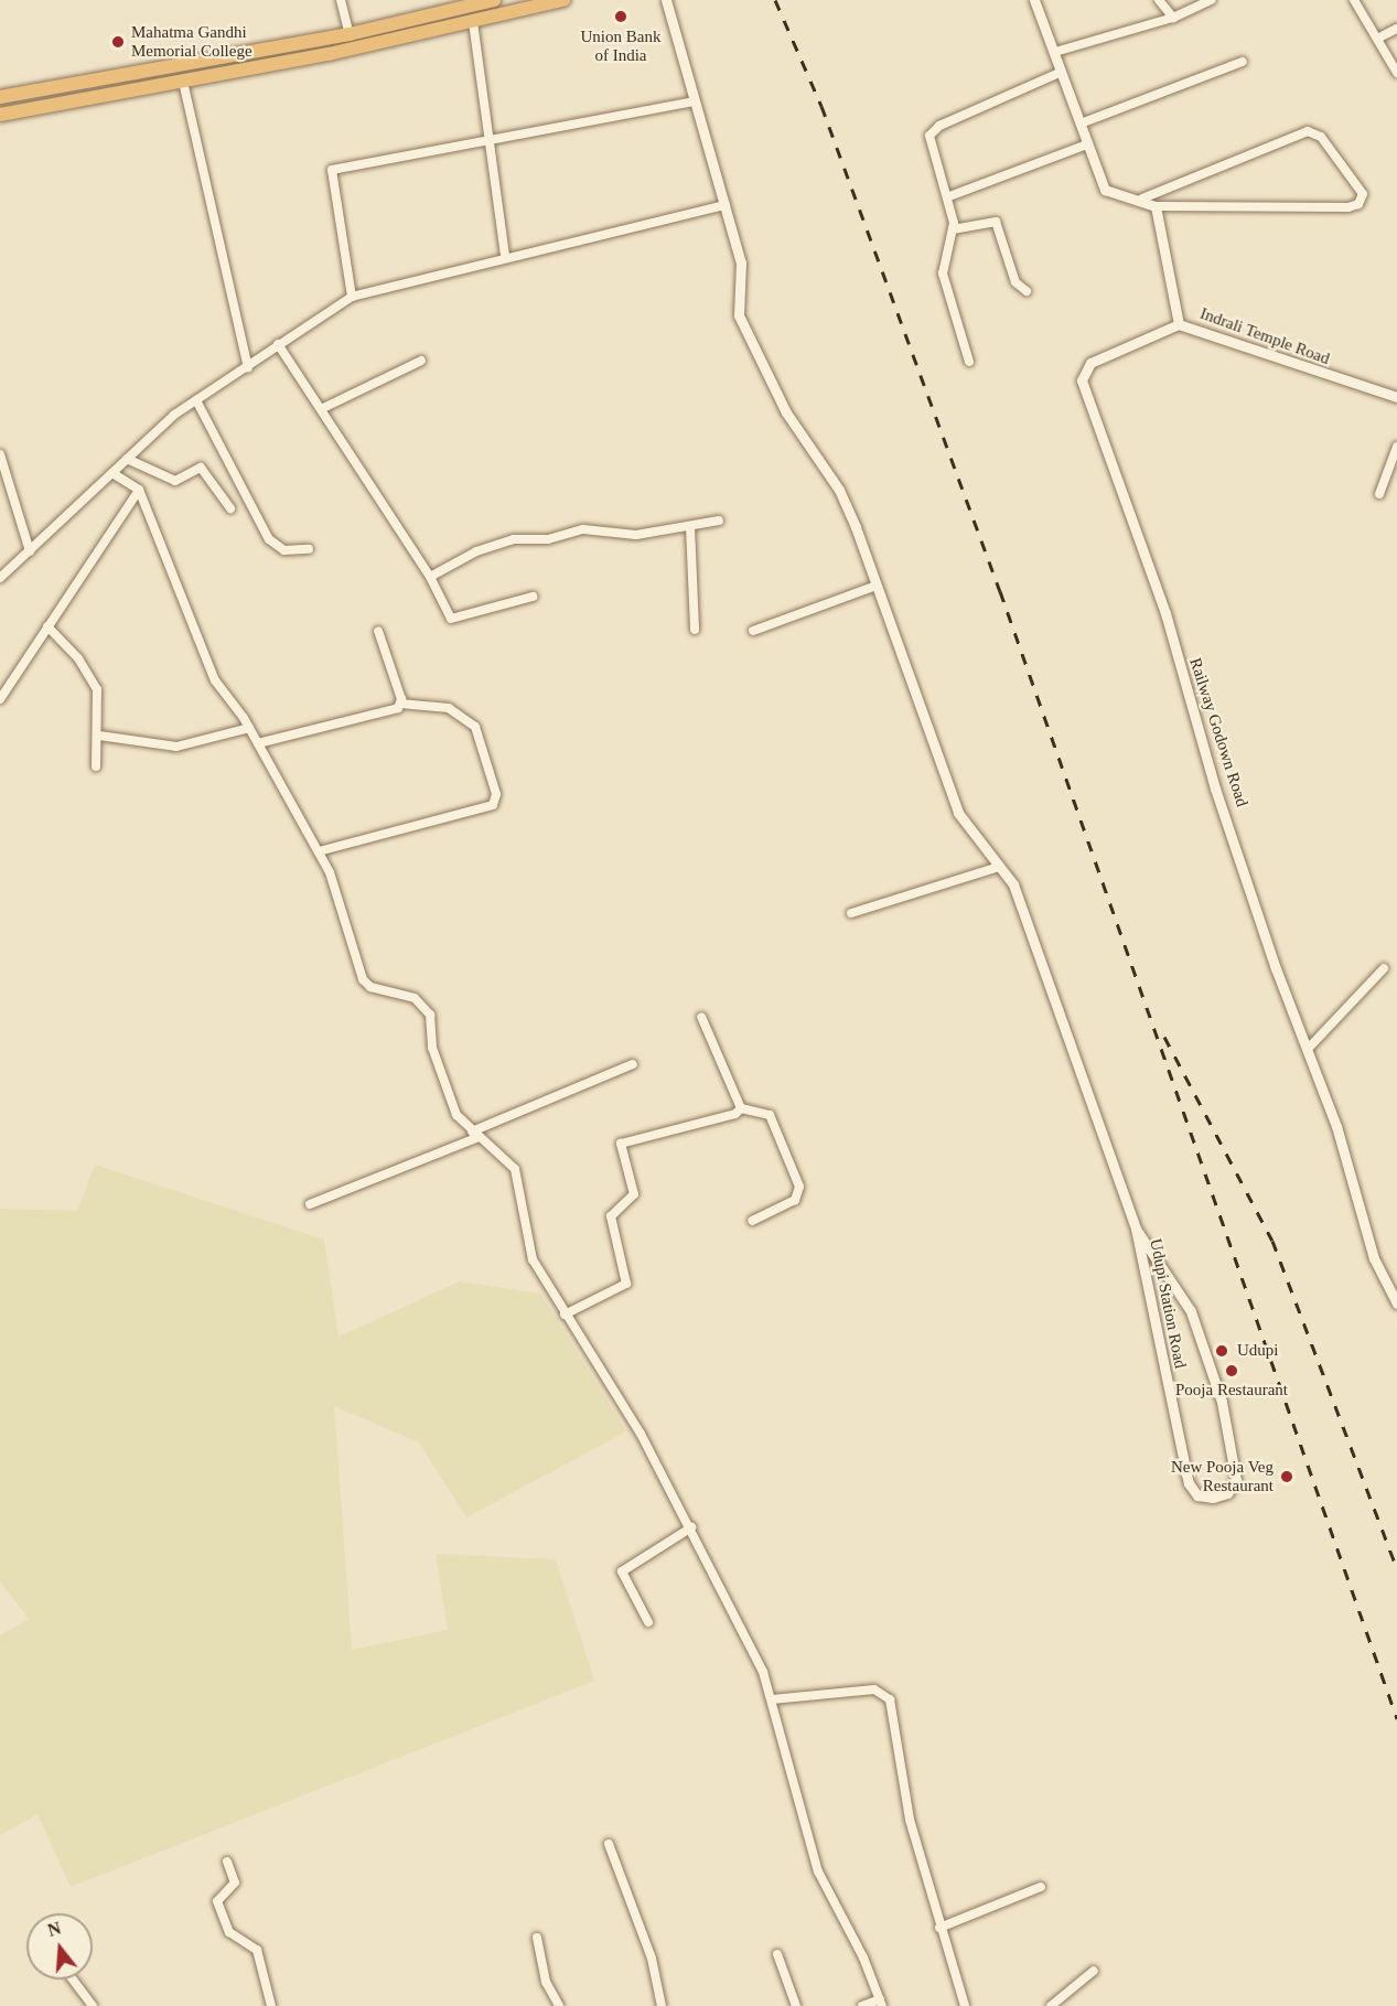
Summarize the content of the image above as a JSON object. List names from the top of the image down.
{
  "streets": {
    "street": ["Indrali Temple Road", "Railway Godown Road", "Udupi Station Road"]
  },
  "crossings": [
    ["Indrali Temple Road", "Railway Godown Road"]
  ],
  "places": [
    "Union Bank of India",
    "Mahatma Gandhi Memorial College",
    "Udupi",
    "Pooja Restaurant",
    "New Pooja Veg Restaurant"
  ],
  "north": "top"
}
